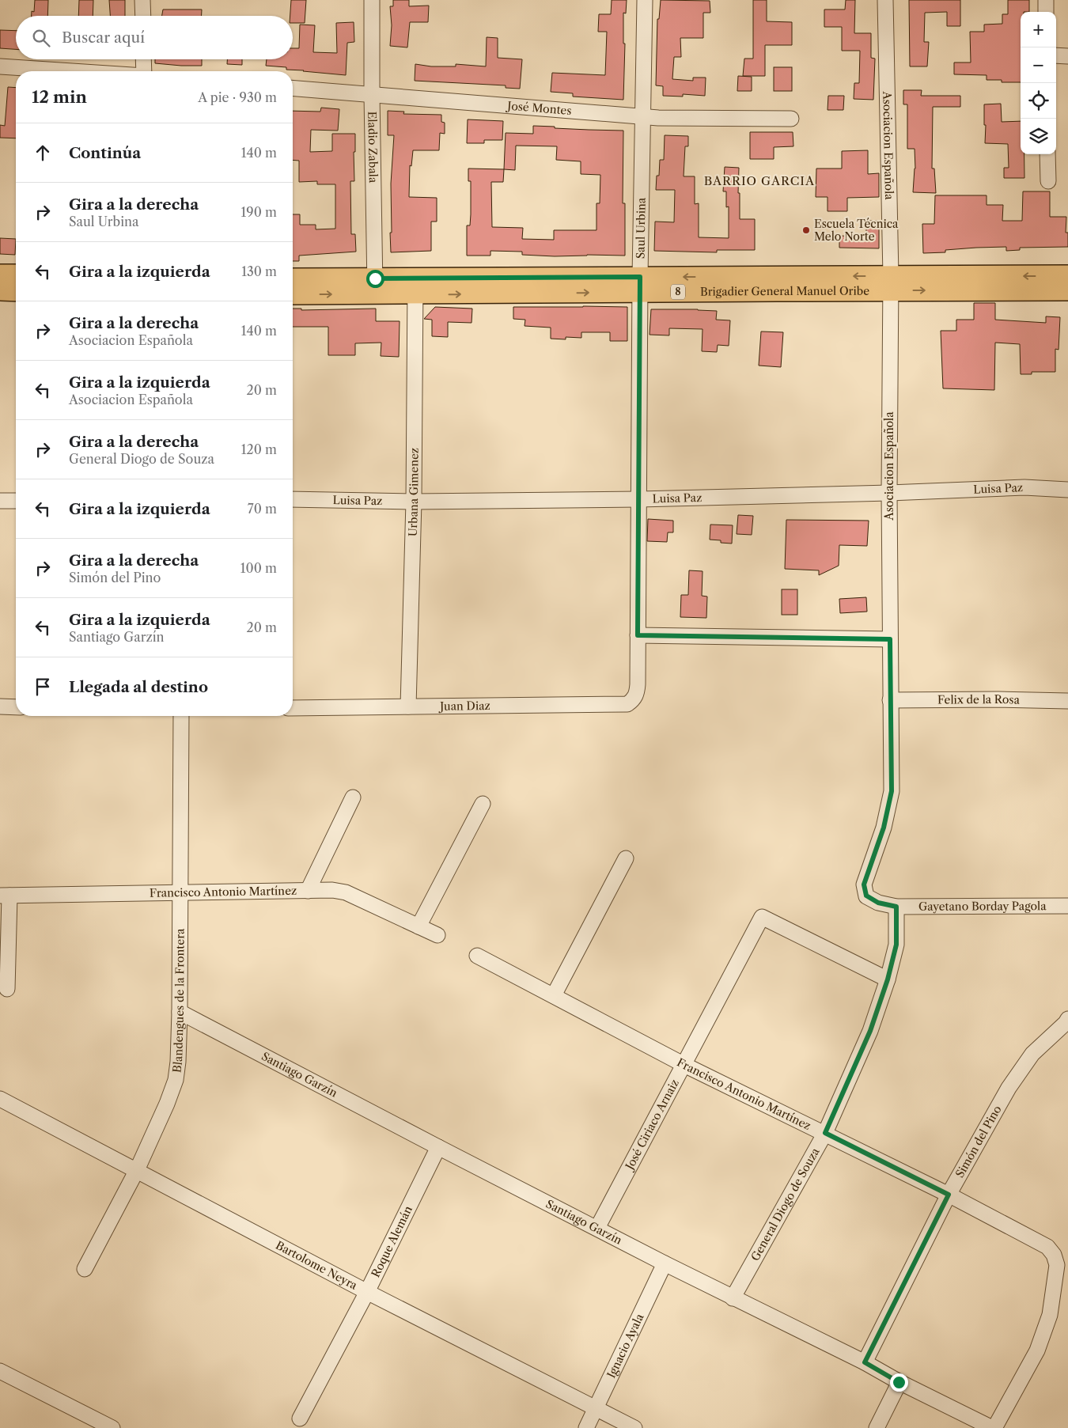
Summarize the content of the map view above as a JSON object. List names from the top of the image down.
{
  "streets": {
    "main road": ["Brigadier General Manuel Oribe", "8"],
    "street": [
      "José Montes",
      "Asociacion Española",
      "Eladio Zabala",
      "Saul Urbina",
      "Luisa Paz",
      "Urbana Gimenez",
      "Felix de la Rosa",
      "Juan Diaz",
      "Francisco Antonio Martínez",
      "Gayetano Borday Pagola",
      "Blandengues de la Frontera",
      "Santiago Garzín",
      "José Ciriaco Arnaiz",
      "Simón del Pino",
      "General Diogo de Souza",
      "Roque Alemán",
      "Bartolome Neyra",
      "Ignacio Ayala"
    ]
  },
  "crossings": [
    ["José Montes", "Eladio Zabala"],
    ["José Montes", "Saul Urbina"],
    ["Asociacion Española", "Brigadier General Manuel Oribe"],
    ["Asociacion Española", "Luisa Paz"],
    ["Asociacion Española", "Felix de la Rosa"],
    ["Asociacion Española", "Gayetano Borday Pagola"],
    ["Asociacion Española", "General Diogo de Souza"],
    ["Eladio Zabala", "Brigadier General Manuel Oribe"],
    ["Saul Urbina", "Brigadier General Manuel Oribe"],
    ["Saul Urbina", "Luisa Paz"],
    ["Saul Urbina", "Juan Diaz"],
    ["Brigadier General Manuel Oribe", "Urbana Gimenez"],
    ["Luisa Paz", "Urbana Gimenez"],
    ["Urbana Gimenez", "Juan Diaz"],
    ["Francisco Antonio Martínez", "Blandengues de la Frontera"],
    ["Francisco Antonio Martínez", "Santiago Garzín"],
    ["Francisco Antonio Martínez", "José Ciriaco Arnaiz"],
    ["Francisco Antonio Martínez", "Simón del Pino"],
    ["Francisco Antonio Martínez", "General Diogo de Souza"],
    ["Gayetano Borday Pagola", "General Diogo de Souza"],
    ["Blandengues de la Frontera", "Santiago Garzín"],
    ["Blandengues de la Frontera", "Bartolome Neyra"],
    ["Santiago Garzín", "José Ciriaco Arnaiz"],
    ["Santiago Garzín", "Simón del Pino"],
    ["Santiago Garzín", "General Diogo de Souza"],
    ["Santiago Garzín", "Roque Alemán"],
    ["Santiago Garzín", "Ignacio Ayala"],
    ["José Ciriaco Arnaiz", "General Diogo de Souza"],
    ["Roque Alemán", "Bartolome Neyra"],
    ["Bartolome Neyra", "Ignacio Ayala"]
  ],
  "districts": ["BARRIO GARCIA"],
  "places": ["Escuela Técnica Melo Norte"],
  "page": {
    "map_buttons": ["+", "−"],
    "search": "Buscar aquí",
    "heading": ["12 min", "A pie · 930 m"],
    "list": [
      ["Continúa", "140 m"],
      ["Gira a la derecha", "Saul Urbina", "190 m"],
      ["Gira a la izquierda", "130 m"],
      ["Gira a la derecha", "Asociacion Española", "140 m"],
      ["Gira a la izquierda", "Asociacion Española", "20 m"],
      ["Gira a la derecha", "General Diogo de Souza", "120 m"],
      ["Gira a la izquierda", "70 m"],
      ["Gira a la derecha", "Simón del Pino", "100 m"],
      ["Gira a la izquierda", "Santiago Garzín", "20 m"],
      "Llegada al destino"
    ]
  }
}
